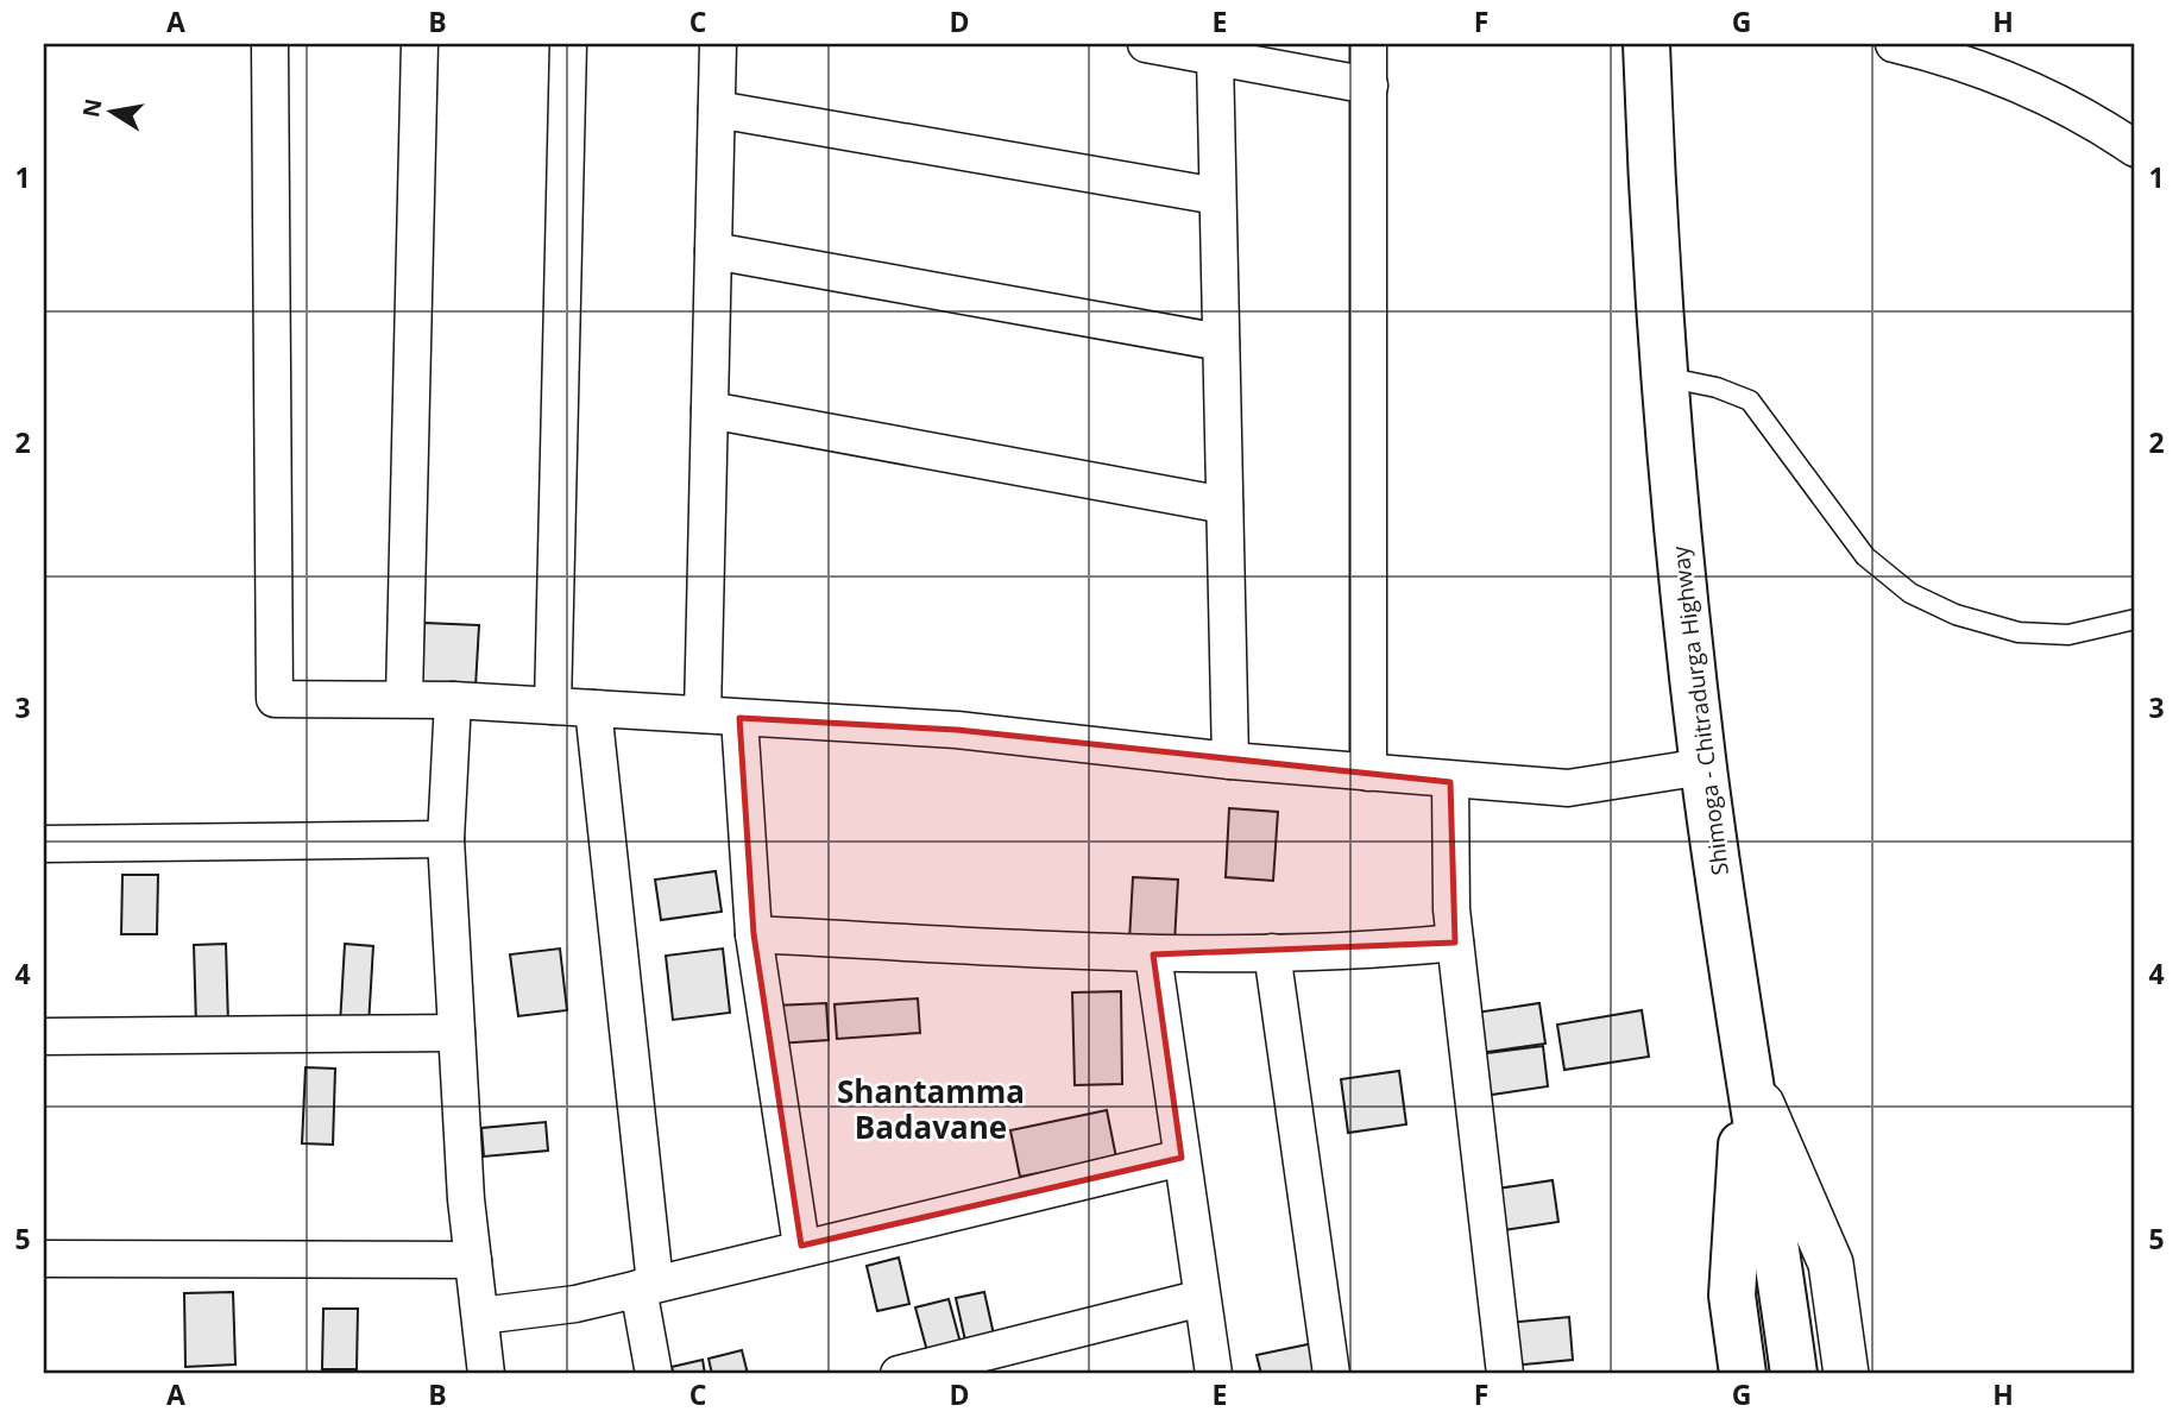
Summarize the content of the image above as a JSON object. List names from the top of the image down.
{
  "streets": {
    "main road": ["Shimoga - Chitradurga Highway"]
  },
  "districts": ["Shantamma Badavane"],
  "north": "left",
  "grid": {
    "columns": [
      "A",
      "B",
      "C",
      "D",
      "E",
      "F",
      "G",
      "H"
    ],
    "rows": [
      "1",
      "2",
      "3",
      "4",
      "5"
    ]
  }
}
